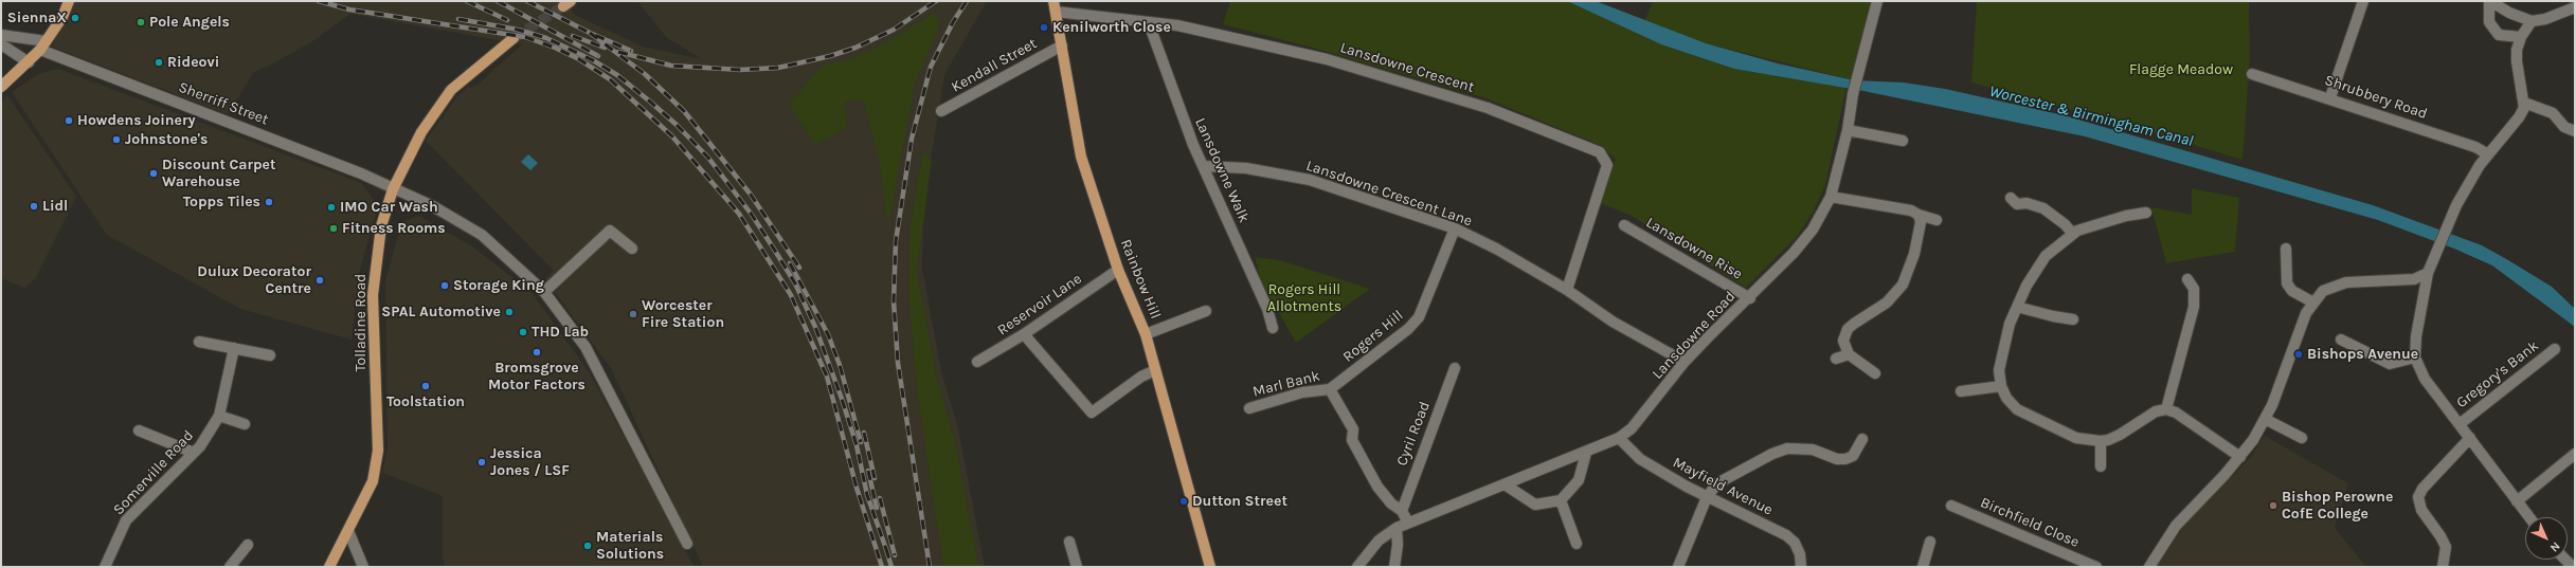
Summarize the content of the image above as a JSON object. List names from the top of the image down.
{
  "streets": {
    "main road": ["Rainbow Hill", "Tolladine Road"],
    "street": [
      "Kendall Street",
      "Lansdowne Crescent",
      "Shrubbery Road",
      "Sherriff Street",
      "Lansdowne Walk",
      "Lansdowne Crescent Lane",
      "Lansdowne Rise",
      "Reservoir Lane",
      "Lansdowne Road",
      "Rogers Hill",
      "Gregory's Bank",
      "Marl Bank",
      "Cyril Road",
      "Somerville Road",
      "Mayfield Avenue",
      "Birchfield Close"
    ]
  },
  "crossings": [
    ["Kendall Street", "Rainbow Hill"],
    ["Lansdowne Crescent", "Lansdowne Walk"],
    ["Lansdowne Crescent", "Lansdowne Crescent Lane"],
    ["Lansdowne Crescent", "Rainbow Hill"],
    ["Shrubbery Road", "Gregory's Bank"],
    ["Sherriff Street", "Tolladine Road"],
    ["Lansdowne Walk", "Lansdowne Crescent Lane"],
    ["Lansdowne Crescent Lane", "Lansdowne Road"],
    ["Lansdowne Crescent Lane", "Rogers Hill"],
    ["Lansdowne Rise", "Lansdowne Road"],
    ["Rainbow Hill", "Reservoir Lane"],
    ["Lansdowne Road", "Mayfield Avenue"],
    ["Rogers Hill", "Marl Bank"]
  ],
  "water": ["Worcester & Birmingham Canal"],
  "parks": ["Flagge Meadow", "Rogers Hill Allotments"],
  "places": [
    "SiennaX",
    "Pole Angels",
    "Kenilworth Close",
    "Rideovi",
    "Howdens Joinery",
    "Johnstone's",
    "Discount Carpet Warehouse",
    "Topps Tiles",
    "Lidl",
    "IMO Car Wash",
    "Fitness Rooms",
    "Dulux Decorator Centre",
    "Storage King",
    "SPAL Automotive",
    "Worcester Fire Station",
    "THD Lab",
    "Bromsgrove Motor Factors",
    "Bishops Avenue",
    "Toolstation",
    "Jessica Jones / LSF",
    "Dutton Street",
    "Bishop Perowne CofE College",
    "Materials Solutions"
  ],
  "north": "bottom right"
}
